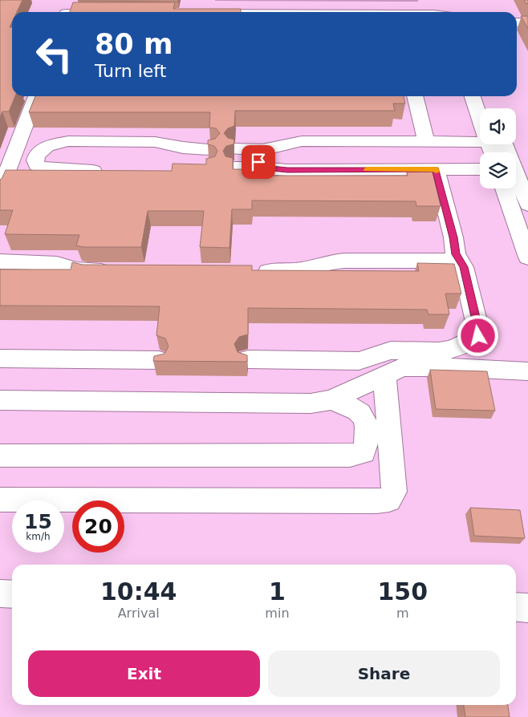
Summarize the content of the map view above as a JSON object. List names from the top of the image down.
{
  "page": {
    "turn": ["80 m", "Turn left"],
    "speed": "15 km/h",
    "limit": "20",
    "eta": [
      "10:44",
      "Arrival",
      "1",
      "min",
      "150",
      "m"
    ],
    "buttons": ["Exit", "Share"]
  }
}
